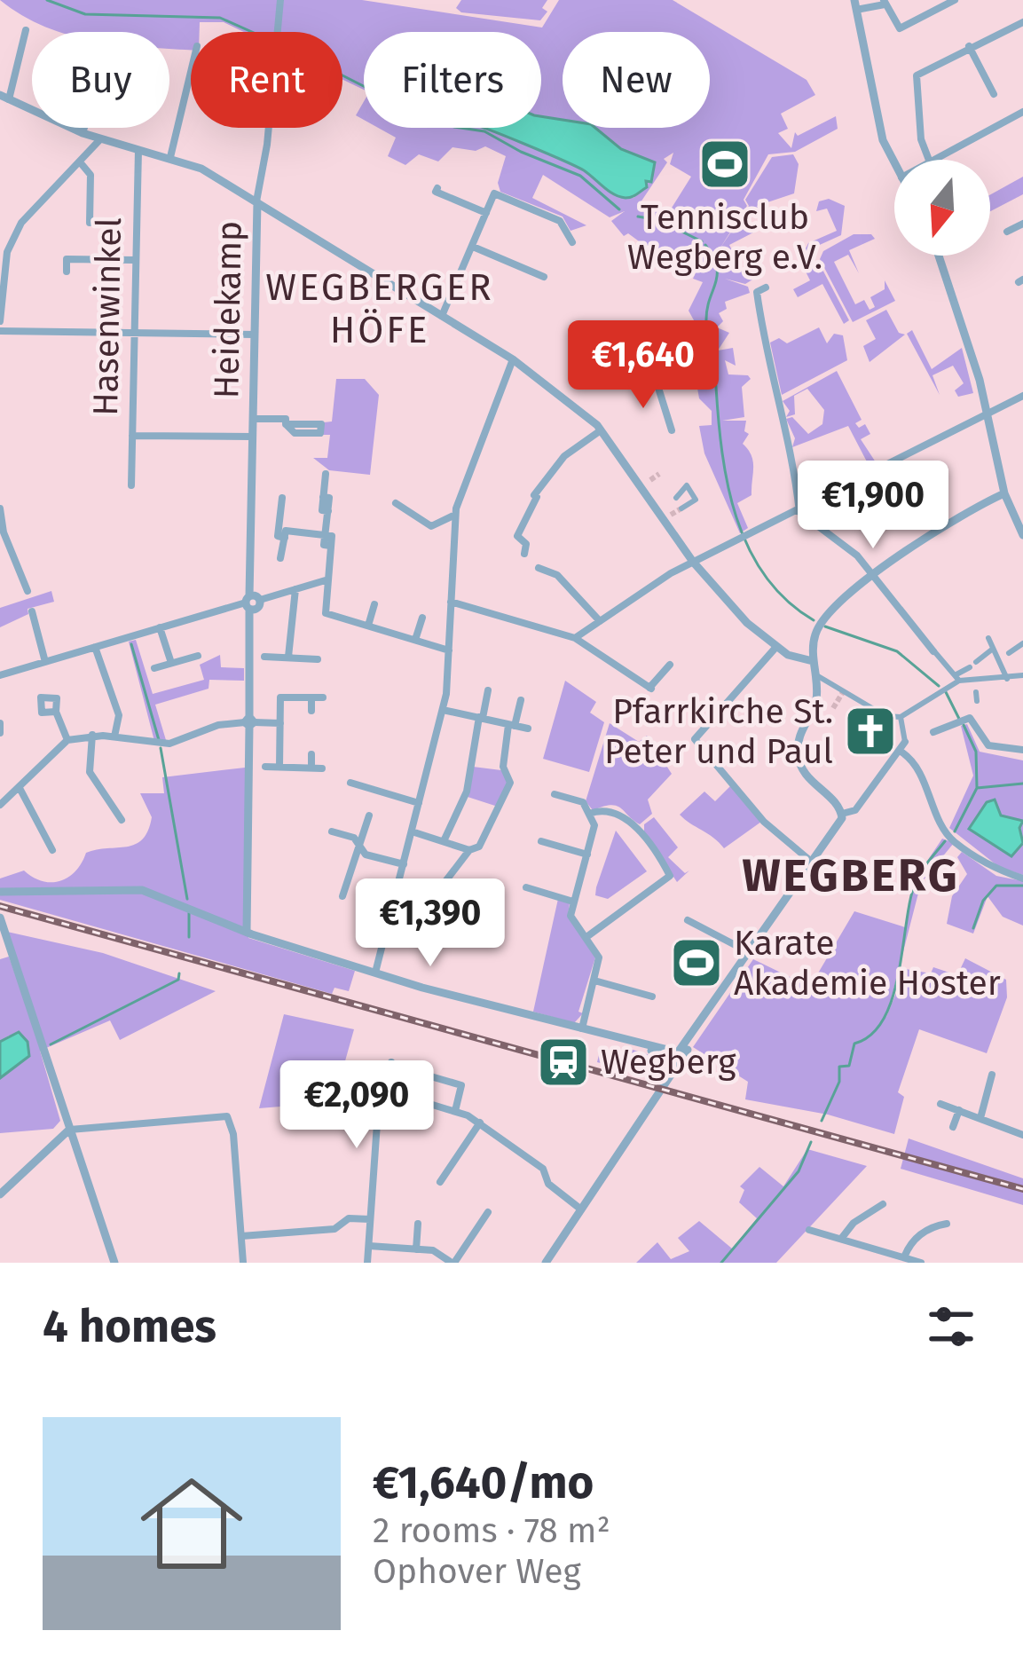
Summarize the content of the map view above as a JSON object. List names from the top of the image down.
{
  "streets": {
    "street": ["Heidekamp", "Hasenwinkel"]
  },
  "districts": ["WEGBERGER HÖFE", "WEGBERG"],
  "places": {
    "sports": ["Tennisclub Wegberg e.V.", "Karate Akademie Hoster"],
    "church": ["Pfarrkirche St. Peter und Paul"],
    "station": ["Wegberg"]
  },
  "north": "bottom",
  "page": {
    "chip": [
      "Buy",
      "Rent",
      "Filters",
      "New"
    ],
    "price": [
      "€1,640",
      "€1,900",
      "€1,390",
      "€2,090"
    ],
    "heading": "4 homes",
    "list": [
      {
        "name": "€1,640/mo",
        "note": "2 rooms · 78 m² · Ophover Weg"
      }
    ]
  }
}
